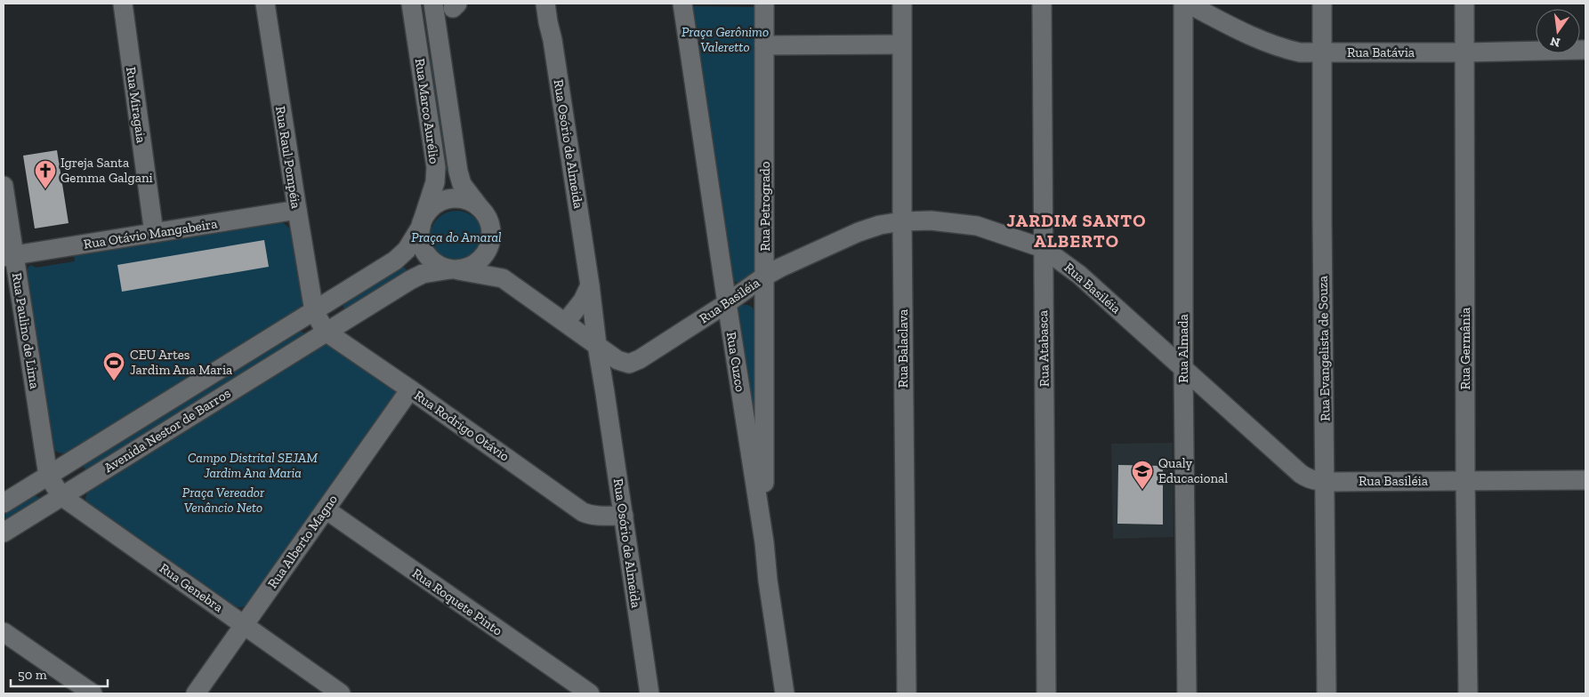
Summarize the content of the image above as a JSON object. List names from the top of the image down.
{
  "streets": {
    "street": [
      "Rua Batávia",
      "Rua Miragaia",
      "Rua Marco Aurélio",
      "Rua Osório de Almeida",
      "Rua Raul Pompéia",
      "Rua Petrogrado",
      "Rua Otávio Mangabeira",
      "Rua Basiléia",
      "Rua Paulino de Lima",
      "Rua Balaclava",
      "Rua Atabasca",
      "Rua Almada",
      "Rua Evangelista de Souza",
      "Rua Germânia",
      "Rua Cuzco",
      "Rua Rodrigo Otávio",
      "Avenida Nestor de Barros",
      "Rua Alberto Magno",
      "Rua Genebra",
      "Rua Roquete Pinto"
    ]
  },
  "crossings": [
    ["Rua Batávia", "Rua Evangelista de Souza"],
    ["Rua Batávia", "Rua Germânia"],
    ["Rua Miragaia", "Rua Otávio Mangabeira"],
    ["Rua Marco Aurélio", "Avenida Nestor de Barros"],
    ["Rua Osório de Almeida", "Rua Rodrigo Otávio"],
    ["Rua Raul Pompéia", "Rua Otávio Mangabeira"],
    ["Rua Raul Pompéia", "Rua Rodrigo Otávio"],
    ["Rua Raul Pompéia", "Avenida Nestor de Barros"],
    ["Rua Petrogrado", "Rua Basiléia"],
    ["Rua Petrogrado", "Rua Cuzco"],
    ["Rua Otávio Mangabeira", "Rua Paulino de Lima"],
    ["Rua Basiléia", "Rua Balaclava"],
    ["Rua Basiléia", "Rua Atabasca"],
    ["Rua Basiléia", "Rua Almada"],
    ["Rua Basiléia", "Rua Evangelista de Souza"],
    ["Rua Basiléia", "Rua Germânia"],
    ["Rua Basiléia", "Rua Cuzco"],
    ["Rua Paulino de Lima", "Avenida Nestor de Barros"],
    ["Rua Paulino de Lima", "Rua Genebra"],
    ["Rua Rodrigo Otávio", "Avenida Nestor de Barros"],
    ["Rua Rodrigo Otávio", "Rua Alberto Magno"],
    ["Avenida Nestor de Barros", "Rua Genebra"],
    ["Rua Alberto Magno", "Rua Genebra"],
    ["Rua Alberto Magno", "Rua Roquete Pinto"]
  ],
  "districts": ["JARDIM SANTO ALBERTO"],
  "parks": [
    "Praça Gerônimo Valeretto",
    "Praça do Amaral",
    "Campo Distrital SEJAM Jardim Ana Maria",
    "Praça Vereador Venâncio Neto"
  ],
  "places": {
    "church": ["Igreja Santa Gemma Galgani"],
    "sports": ["CEU Artes Jardim Ana Maria"],
    "school or university": ["Qualy Educacional"]
  },
  "scale_bar": "50 m",
  "north": "bottom"
}
